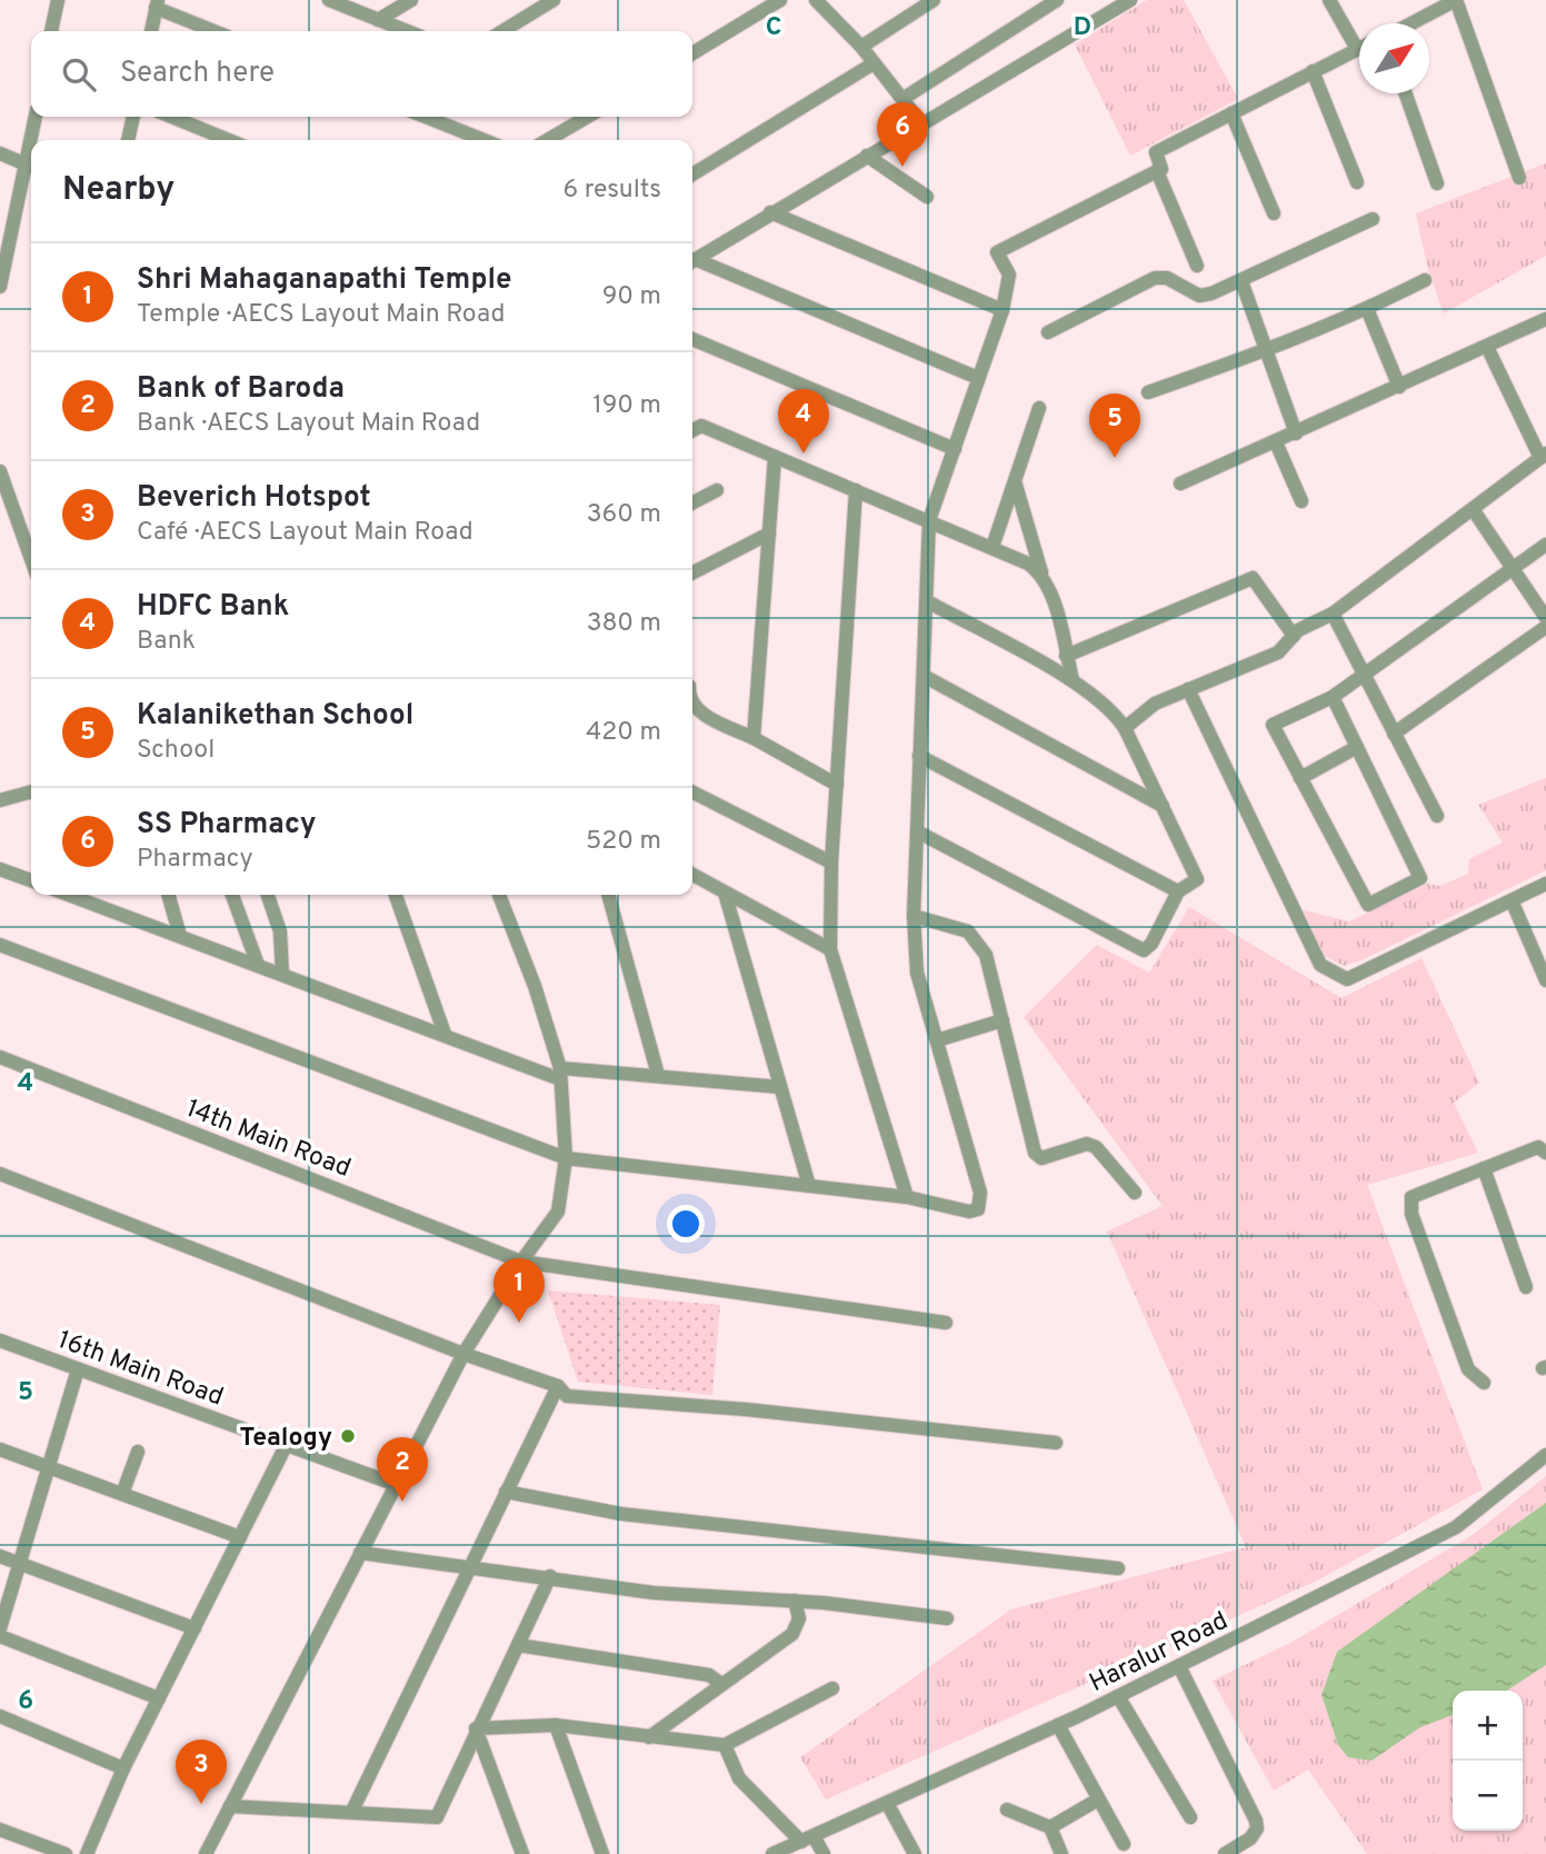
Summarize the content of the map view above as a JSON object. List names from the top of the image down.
{
  "streets": {
    "street": ["14th Main Road", "16th Main Road", "Haralur Road"]
  },
  "places": ["Tealogy"],
  "north": "top right",
  "page": {
    "search": "Search here",
    "pins": [
      "6",
      "4",
      "5",
      "1",
      "2",
      "3"
    ],
    "heading": ["Nearby", "6 results"],
    "list": [
      {
        "mark": "1",
        "name": "Shri Mahaganapathi Temple",
        "note": "Temple · AECS Layout Main Road",
        "value": "90 m"
      },
      {
        "mark": "2",
        "name": "Bank of Baroda",
        "note": "Bank · AECS Layout Main Road",
        "value": "190 m"
      },
      {
        "mark": "3",
        "name": "Beverich Hotspot",
        "note": "Café · AECS Layout Main Road",
        "value": "360 m"
      },
      {
        "mark": "4",
        "name": "HDFC Bank",
        "note": "Bank",
        "value": "380 m"
      },
      {
        "mark": "5",
        "name": "Kalanikethan School",
        "note": "School",
        "value": "420 m"
      },
      {
        "mark": "6",
        "name": "SS Pharmacy",
        "note": "Pharmacy",
        "value": "520 m"
      }
    ],
    "map_buttons": ["+", "−"]
  },
  "grid": {
    "columns": ["C", "D"],
    "rows": ["4", "5", "6"]
  }
}
